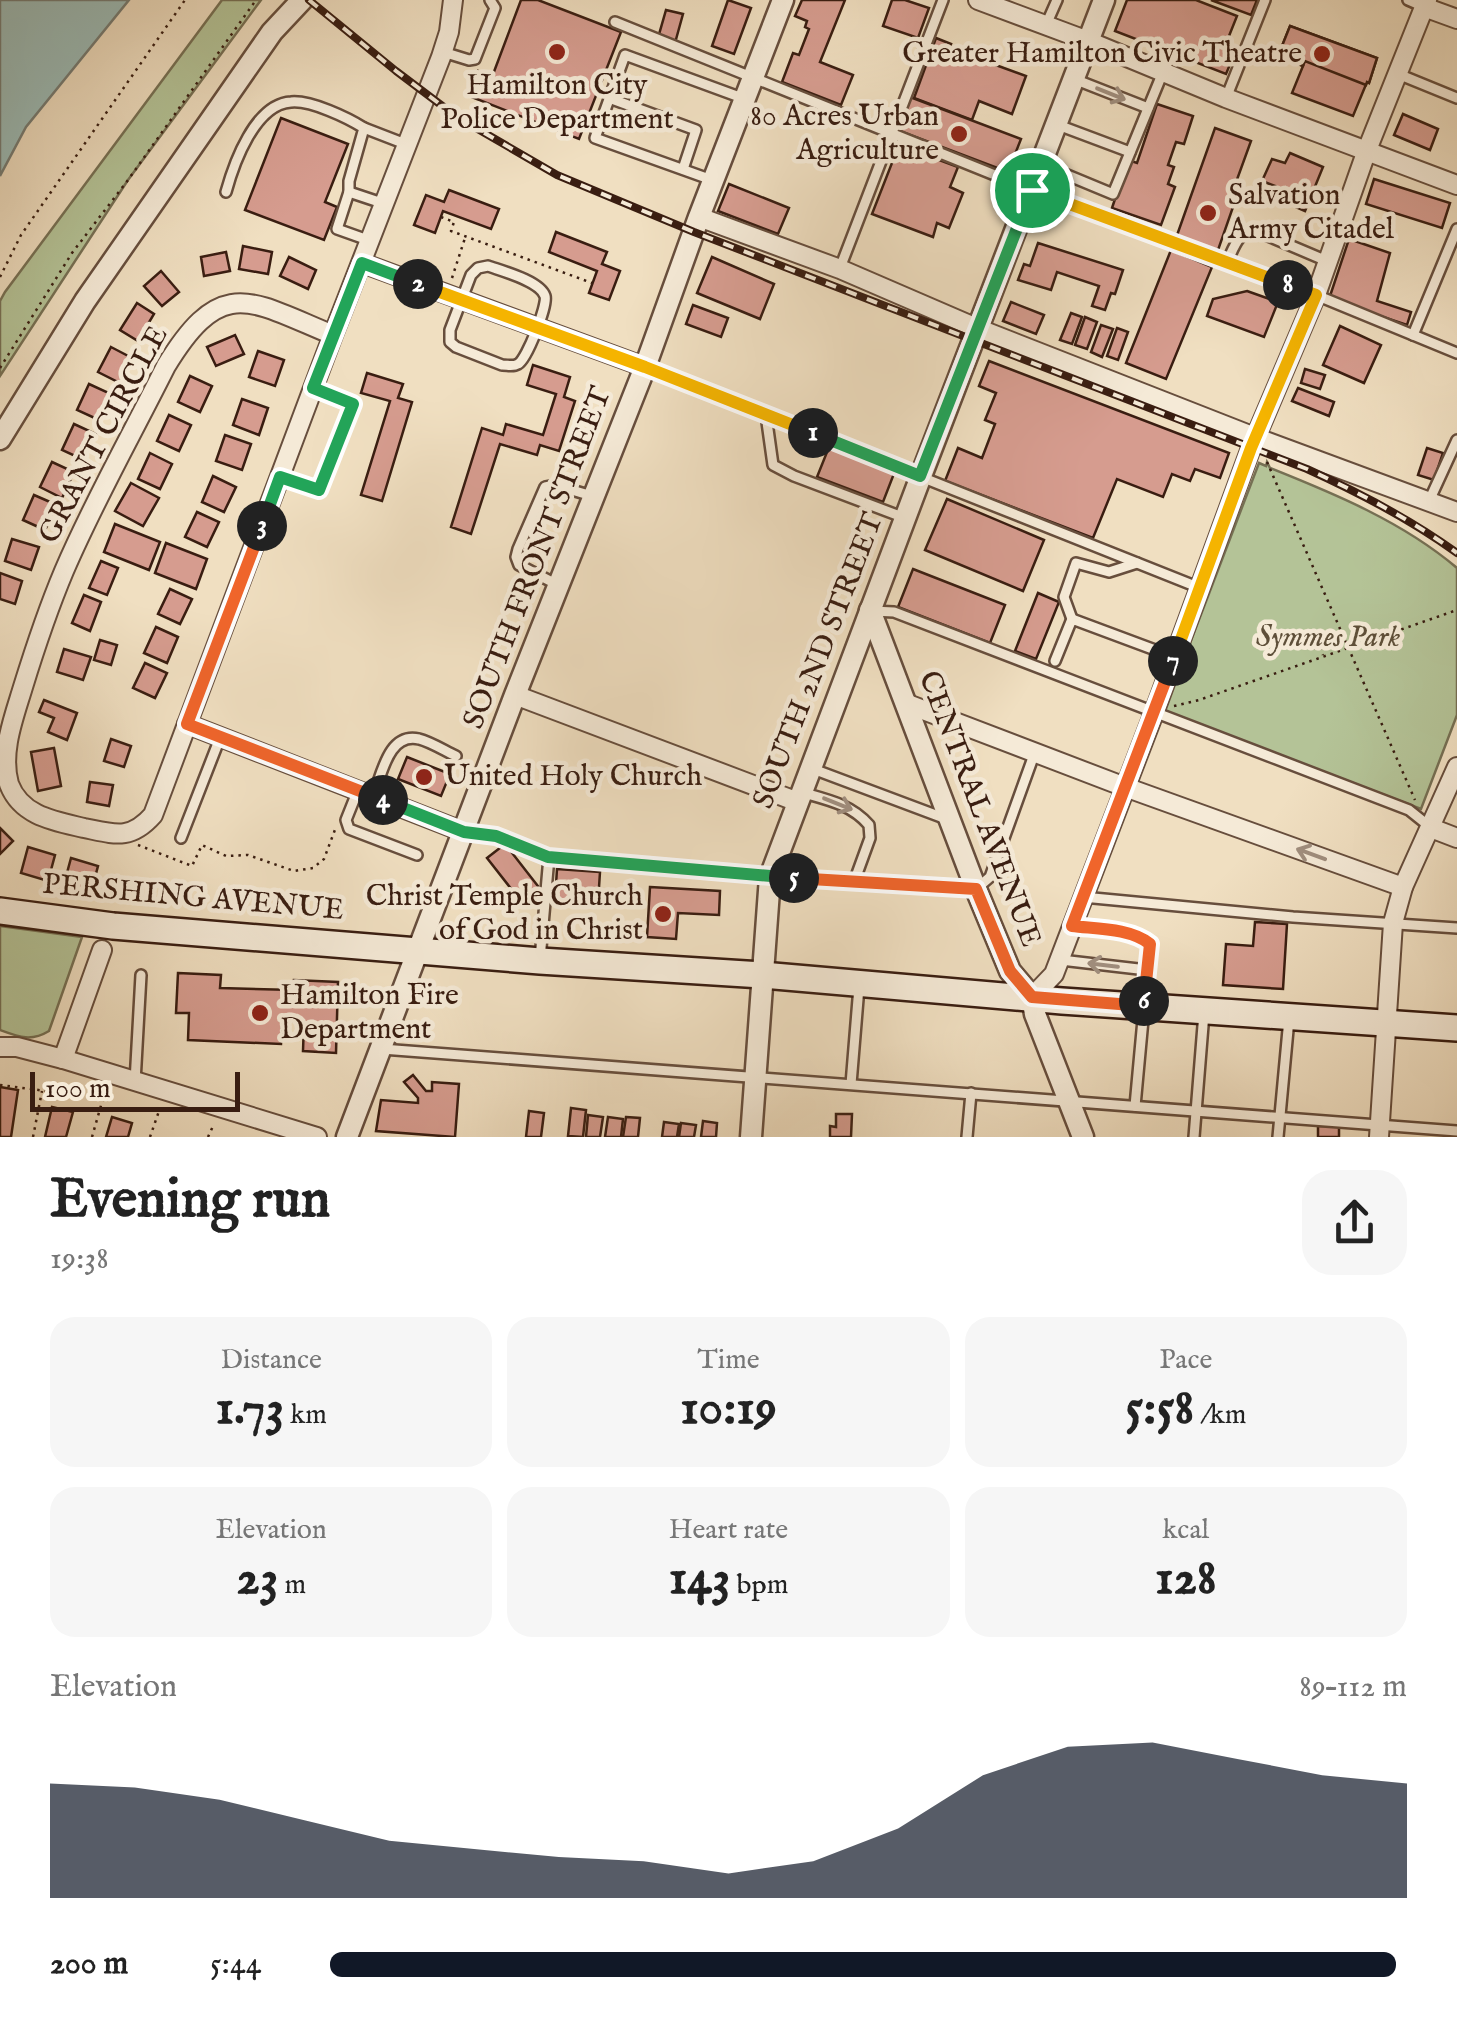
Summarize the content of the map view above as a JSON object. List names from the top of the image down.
{
  "streets": {
    "main road": ["PERSHING AVENUE"],
    "street": [
      "GRANT CIRCLE",
      "SOUTH FRONT STREET",
      "SOUTH 2ND STREET",
      "CENTRAL AVENUE"
    ]
  },
  "crossings": [
    ["SOUTH FRONT STREET", "PERSHING AVENUE"],
    ["SOUTH 2ND STREET", "CENTRAL AVENUE"],
    ["SOUTH 2ND STREET", "PERSHING AVENUE"],
    ["CENTRAL AVENUE", "PERSHING AVENUE"]
  ],
  "parks": ["Symmes Park"],
  "places": [
    "Hamilton City Police Department",
    "Greater Hamilton Civic Theatre",
    "80 Acres Urban Agriculture",
    "Salvation Army Citadel",
    "United Holy Church",
    "Christ Temple Church of God in Christ",
    "Hamilton Fire Department"
  ],
  "scale_bar": "100 m",
  "page": {
    "pins": [
      "2",
      "8",
      "1",
      "3",
      "7",
      "4",
      "5",
      "6"
    ],
    "scale": "100 m",
    "heading": ["Evening run", "19:38"],
    "stats": [
      ["Distance", "1.73 km"],
      ["Time", "10:19"],
      ["Pace", "5:58 /km"],
      ["Elevation", "23 m"],
      ["Heart rate", "143 bpm"],
      ["kcal", "128"]
    ],
    "chart": ["Elevation", "89–112 m"],
    "list": [
      {
        "name": "200 m",
        "note": "5:44"
      }
    ]
  }
}
